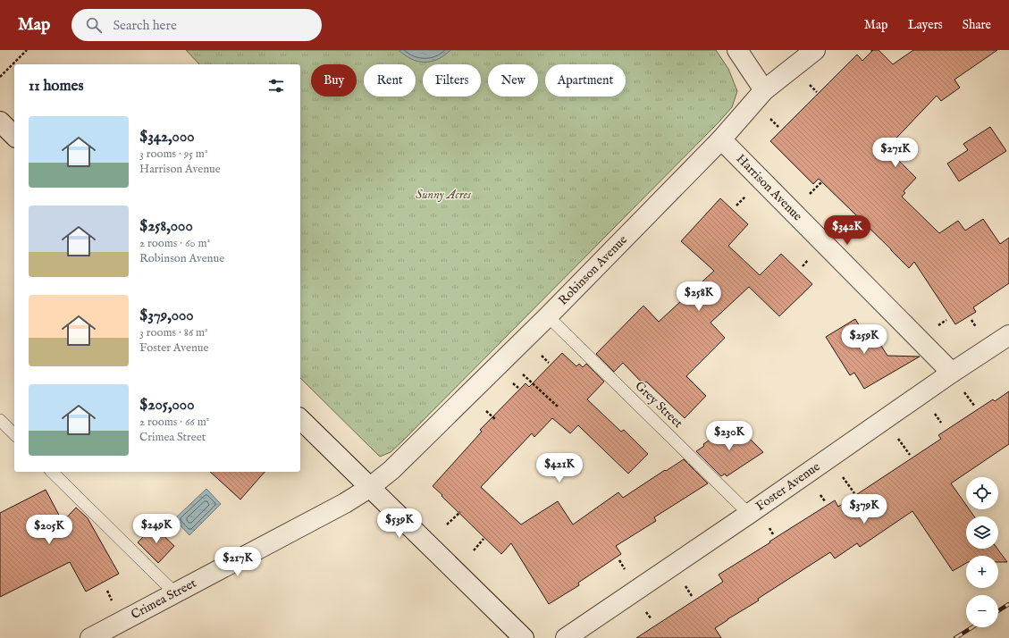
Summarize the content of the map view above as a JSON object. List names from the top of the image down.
{
  "streets": {
    "street": [
      "Harrison Avenue",
      "Robinson Avenue",
      "Foster Avenue",
      "Crimea Street"
    ],
    "lane": ["Grey Street"]
  },
  "crossings": [
    ["Harrison Avenue", "Robinson Avenue"],
    ["Harrison Avenue", "Foster Avenue"],
    ["Robinson Avenue", "Grey Street"],
    ["Robinson Avenue", "Crimea Street"],
    ["Grey Street", "Foster Avenue"]
  ],
  "parks": ["Sunny Acres"],
  "page": {
    "header": "Map",
    "search": "Search here",
    "nav": ["Map", "Layers", "Share"],
    "chip": [
      "Buy",
      "Rent",
      "Filters",
      "New",
      "Apartment"
    ],
    "heading": "11 homes",
    "list": [
      {
        "name": "$342,000",
        "note": "3 rooms · 95 m² · Harrison Avenue"
      },
      {
        "name": "$258,000",
        "note": "2 rooms · 60 m² · Robinson Avenue"
      },
      {
        "name": "$379,000",
        "note": "3 rooms · 86 m² · Foster Avenue"
      },
      {
        "name": "$205,000",
        "note": "2 rooms · 66 m² · Crimea Street"
      }
    ],
    "price": [
      "$271K",
      "$342K",
      "$258K",
      "$259K",
      "$230K",
      "$421K",
      "$379K",
      "$539K",
      "$249K",
      "$205K",
      "$217K"
    ],
    "map_buttons": ["+", "−"]
  }
}
